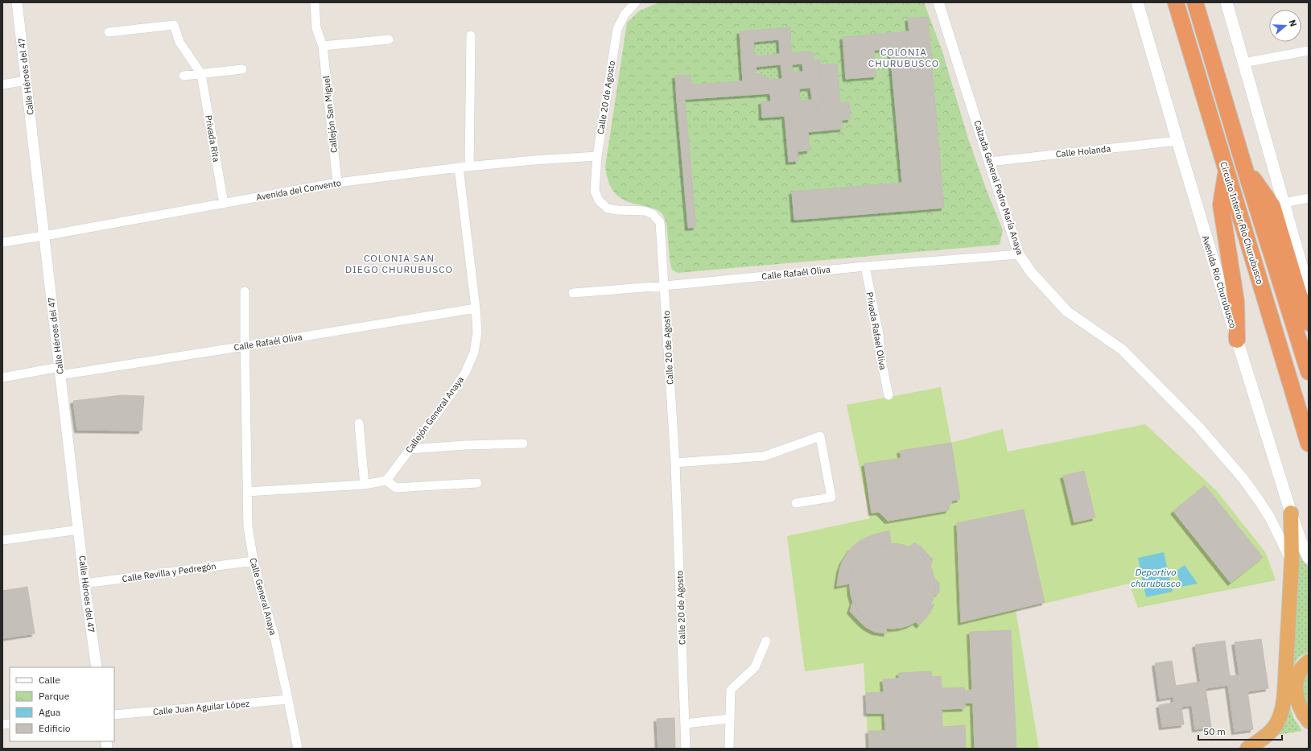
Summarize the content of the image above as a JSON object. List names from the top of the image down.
{
  "streets": {
    "highway": ["Circuito Interior Río Churubusco"],
    "main road": ["Avenida Río Churubusco"],
    "street": [
      "Calle Héroes del 47",
      "Calle 20 de Agosto",
      "Callejón San Miguel",
      "Privada Rita",
      "Calle Holanda",
      "Calzada General Pedro María Anaya",
      "Avenida del Convento",
      "Calle Rafaél Oliva",
      "Privada Rafael Oliva",
      "Callejón General Anaya",
      "Calle Revilla y Pedregón",
      "Calle General Anaya",
      "Calle Juan Aguilar López"
    ]
  },
  "crossings": [
    ["Calle Héroes del 47", "Avenida del Convento"],
    ["Calle Héroes del 47", "Calle Rafaél Oliva"],
    ["Calle Héroes del 47", "Calle Revilla y Pedregón"],
    ["Calle 20 de Agosto", "Avenida del Convento"],
    ["Calle 20 de Agosto", "Calle Rafaél Oliva"],
    ["Callejón San Miguel", "Avenida del Convento"],
    ["Privada Rita", "Avenida del Convento"],
    ["Calle Holanda", "Calzada General Pedro María Anaya"],
    ["Calle Holanda", "Avenida Río Churubusco"],
    ["Calzada General Pedro María Anaya", "Calle Rafaél Oliva"],
    ["Avenida del Convento", "Callejón General Anaya"],
    ["Calle Rafaél Oliva", "Privada Rafael Oliva"],
    ["Calle Rafaél Oliva", "Callejón General Anaya"],
    ["Calle Rafaél Oliva", "Calle General Anaya"],
    ["Calle Revilla y Pedregón", "Calle General Anaya"],
    ["Calle General Anaya", "Calle Juan Aguilar López"]
  ],
  "districts": ["COLONIA CHURUBUSCO", "COLONIA SAN DIEGO CHURUBUSCO"],
  "water": ["Deportivo churubusco"],
  "legend": [
    "Calle",
    "Parque",
    "Agua",
    "Edificio"
  ],
  "scale_bar": "50 m",
  "north": "right"
}
